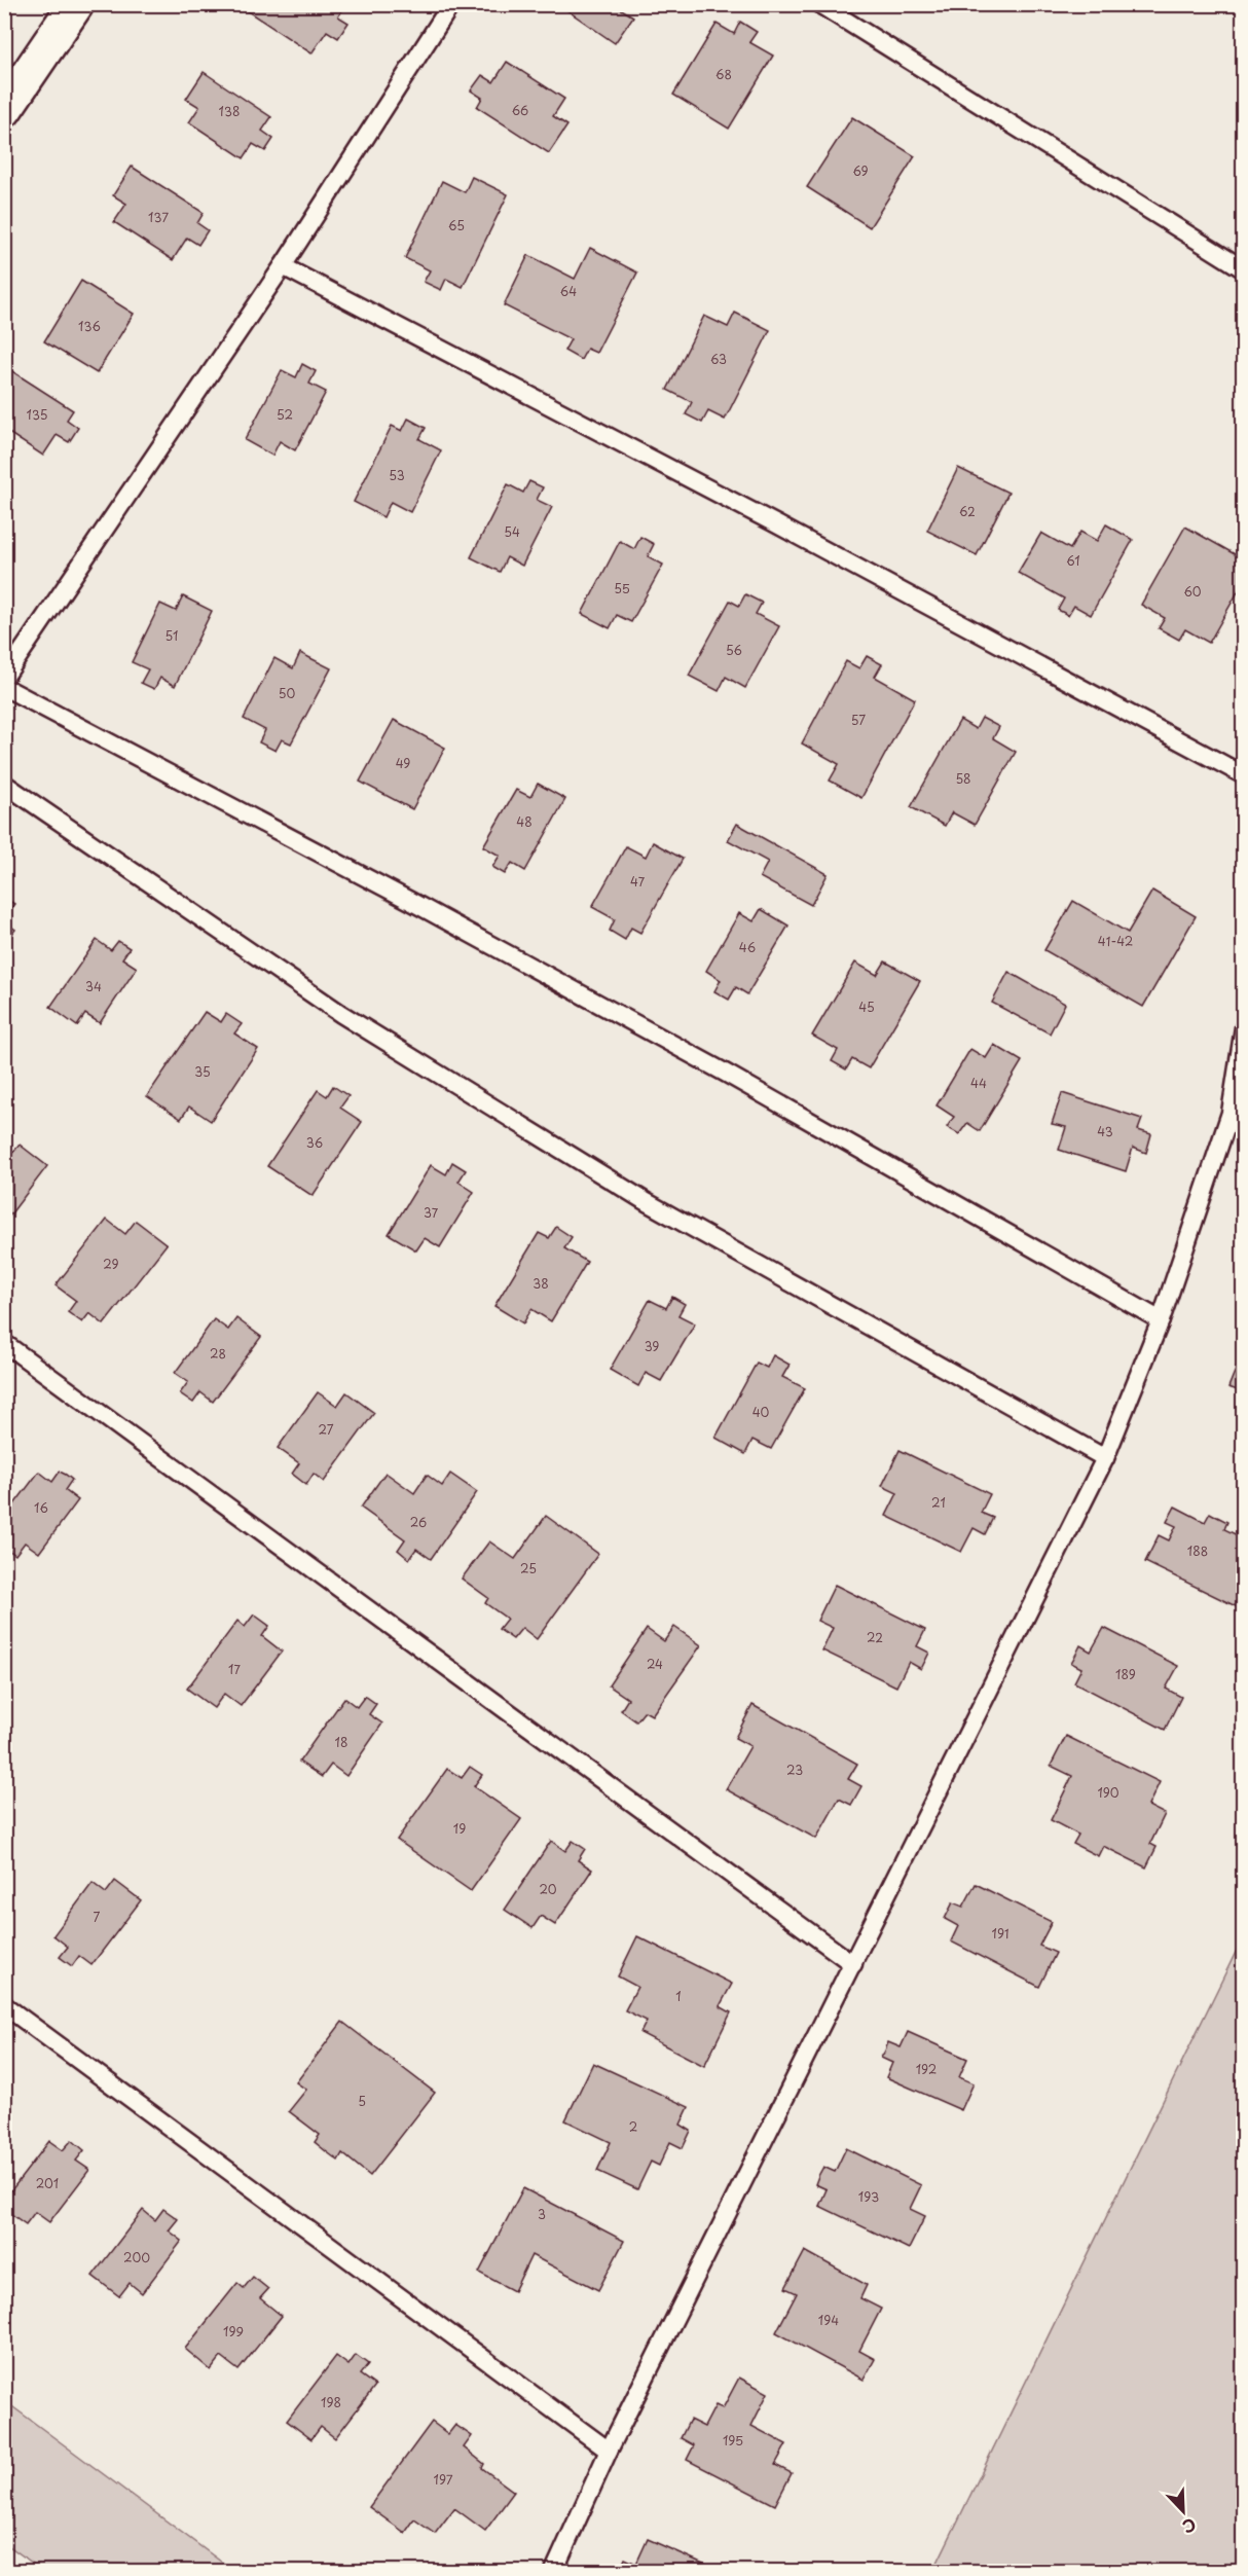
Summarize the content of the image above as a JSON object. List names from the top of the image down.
{
  "house_numbers": [
    "68",
    "66",
    "138",
    "69",
    "137",
    "65",
    "64",
    "136",
    "63",
    "135",
    "52",
    "53",
    "62",
    "54",
    "61",
    "55",
    "60",
    "51",
    "56",
    "50",
    "57",
    "49",
    "58",
    "48",
    "47",
    "41-42",
    "46",
    "34",
    "45",
    "35",
    "44",
    "43",
    "36",
    "37",
    "29",
    "38",
    "39",
    "28",
    "40",
    "27",
    "21",
    "16",
    "26",
    "188",
    "25",
    "22",
    "24",
    "17",
    "189",
    "18",
    "23",
    "190",
    "19",
    "20",
    "7",
    "191",
    "1",
    "192",
    "5",
    "2",
    "201",
    "193",
    "3",
    "200",
    "194",
    "199",
    "198",
    "195",
    "197"
  ],
  "north": "bottom right"
}
